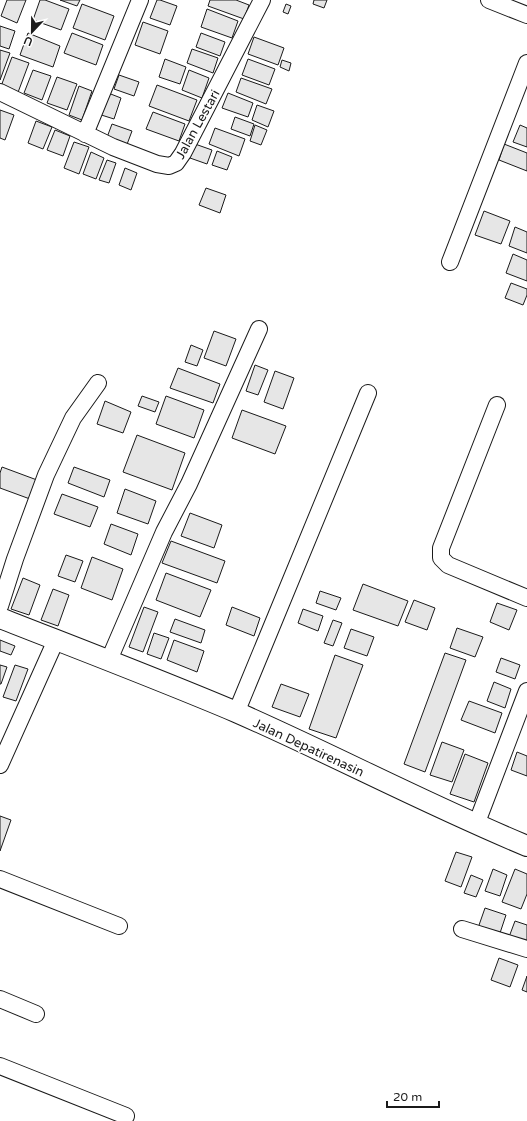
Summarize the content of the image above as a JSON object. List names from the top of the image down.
{
  "streets": {
    "street": ["Jalan Lestari", "Jalan Depatirenasin"]
  },
  "scale_bar": "20 m",
  "north": "bottom"
}
